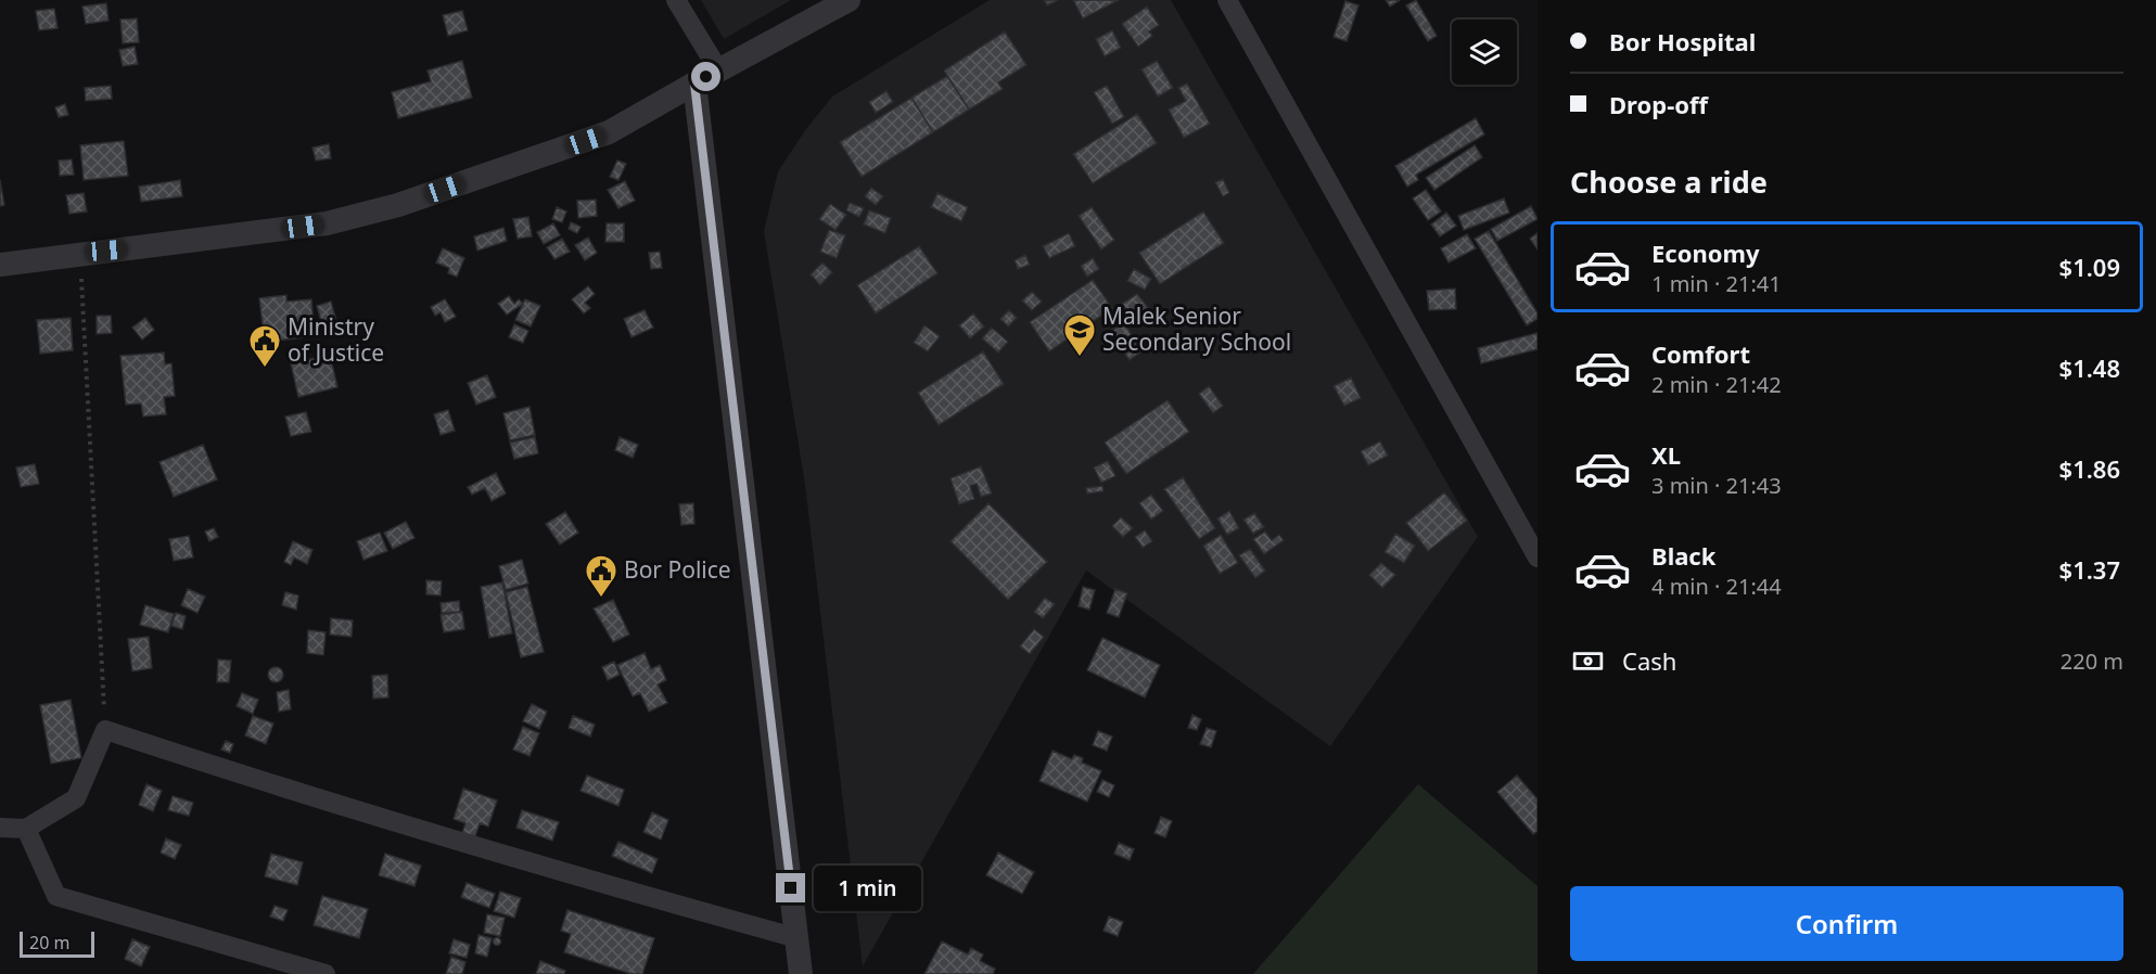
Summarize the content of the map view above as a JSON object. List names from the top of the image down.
{
  "places": {
    "school or university": ["Malek Senior Secondary School"],
    "public building": ["Ministry of Justice", "Bor Police"]
  },
  "scale_bar": "20 m",
  "page": {
    "banner": ["Bor Hospital", "Drop-off"],
    "heading": "Choose a ride",
    "list": [
      {
        "name": "Economy",
        "note": "1 min · 21:41",
        "value": "$1.09"
      },
      {
        "name": "Comfort",
        "note": "2 min · 21:42",
        "value": "$1.48"
      },
      {
        "name": "XL",
        "note": "3 min · 21:43",
        "value": "$1.86"
      },
      {
        "name": "Black",
        "note": "4 min · 21:44",
        "value": "$1.37"
      }
    ],
    "pay": ["Cash", "220 m"],
    "bubble": "1 min",
    "buttons": "Confirm",
    "scale": "20 m"
  }
}
